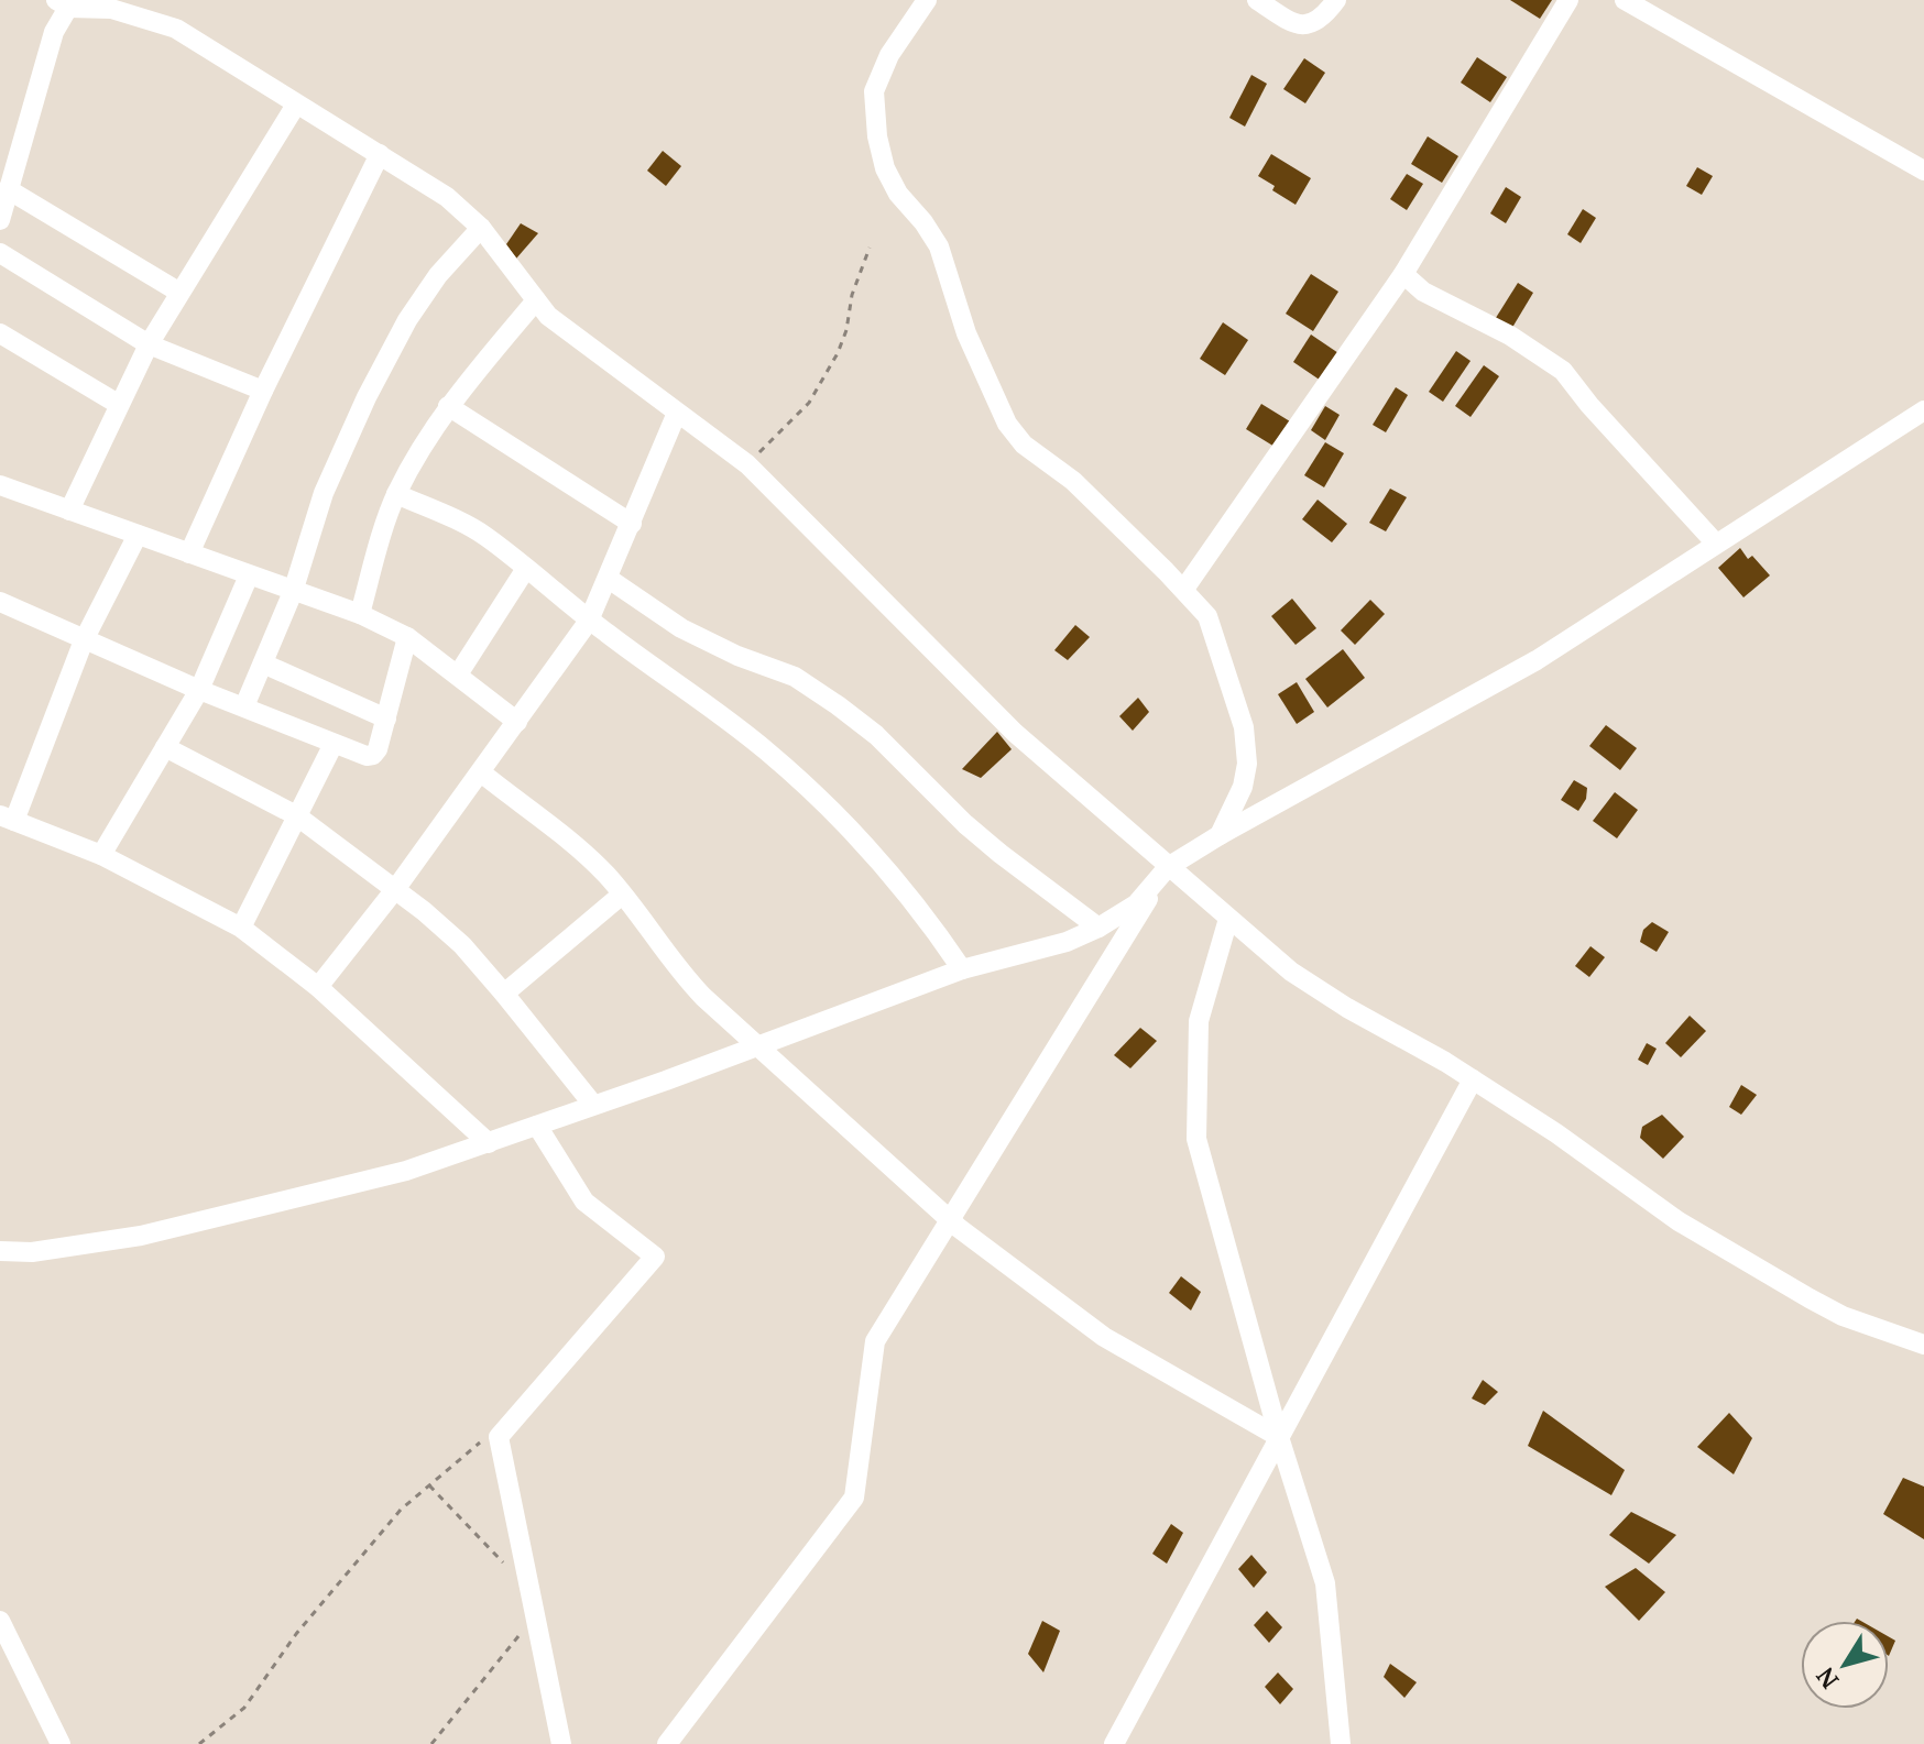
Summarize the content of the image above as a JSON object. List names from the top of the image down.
{
  "north": "bottom left"
}
